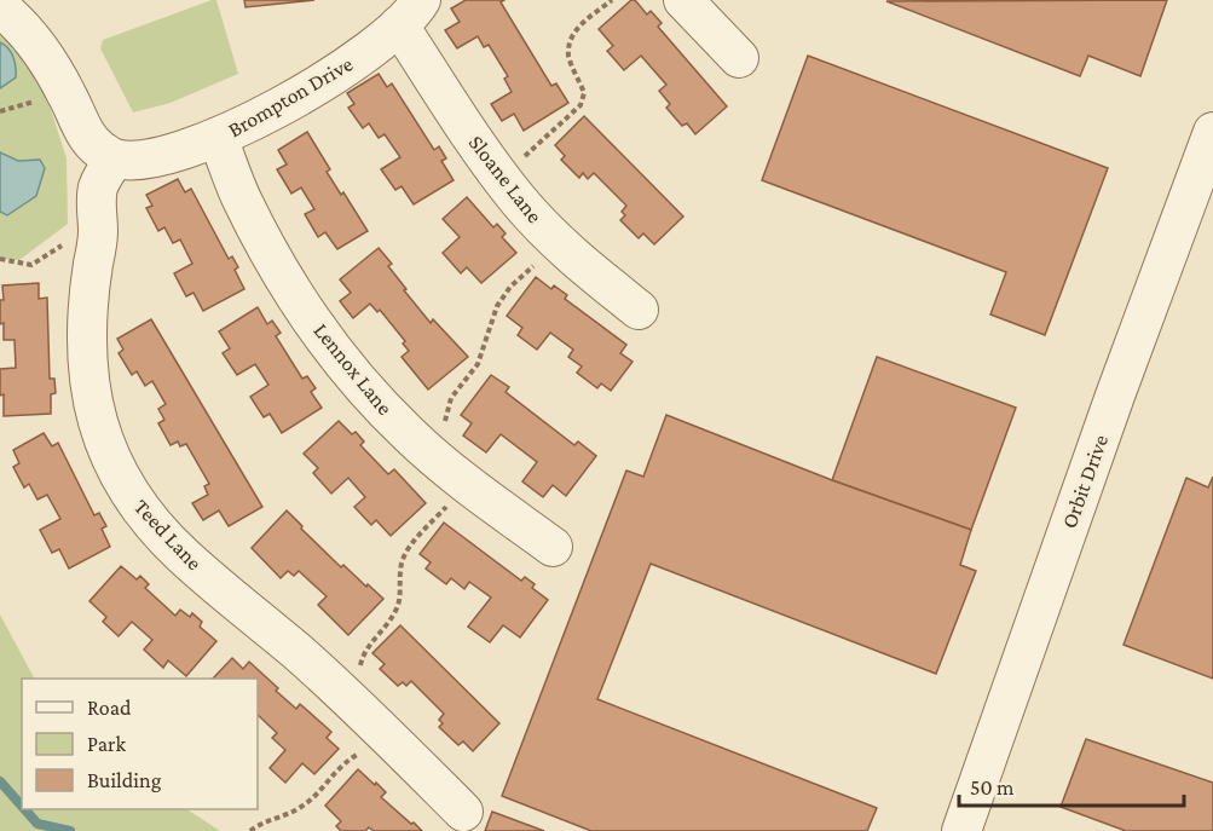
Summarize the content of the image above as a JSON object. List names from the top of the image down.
{
  "streets": {
    "street": [
      "Brompton Drive",
      "Sloane Lane",
      "Lennox Lane",
      "Orbit Drive",
      "Teed Lane"
    ]
  },
  "crossings": [
    ["Brompton Drive", "Sloane Lane"],
    ["Brompton Drive", "Lennox Lane"],
    ["Brompton Drive", "Teed Lane"]
  ],
  "legend": ["Road", "Park", "Building"],
  "scale_bar": "50 m"
}
